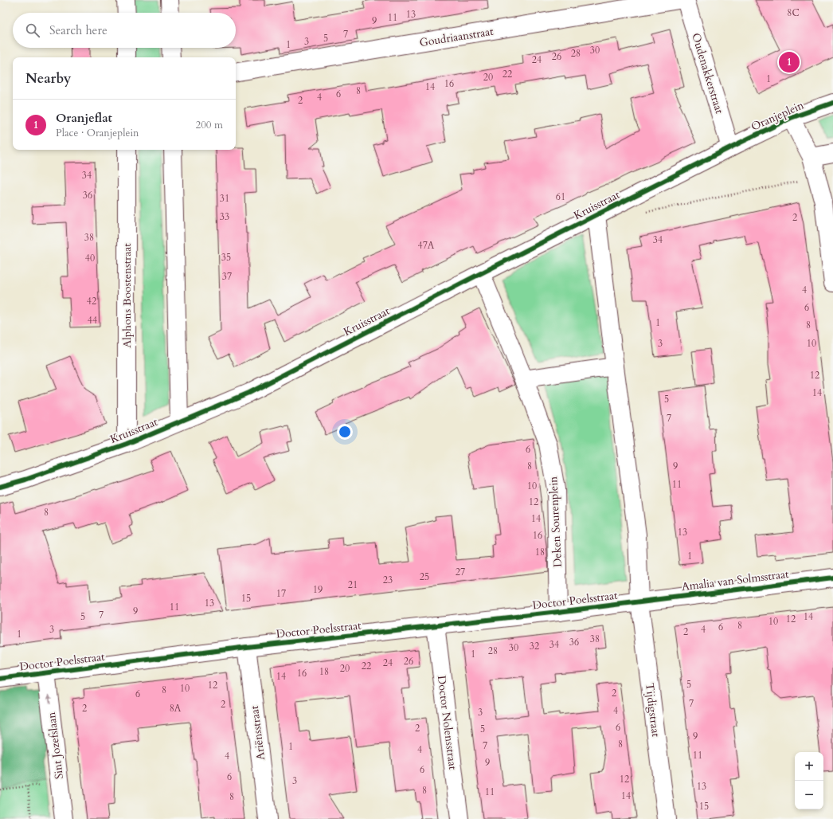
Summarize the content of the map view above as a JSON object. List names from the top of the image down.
{
  "streets": {
    "street": [
      "Goudriaanstraat",
      "Oudenakkerstraat",
      "Oranjeplein",
      "Kruisstraat",
      "Alphons Boostenstraat",
      "Deken Sourenplein",
      "Amalia van Solmsstraat",
      "Doctor Poelsstraat",
      "Tijdigstraat",
      "Doctor Nolensstraat",
      "Ariënsstraat",
      "Sint Jozefslaan"
    ]
  },
  "crossings": [
    ["Oudenakkerstraat", "Oranjeplein"],
    ["Oudenakkerstraat", "Kruisstraat"],
    ["Oranjeplein", "Kruisstraat"],
    ["Kruisstraat", "Alphons Boostenstraat"],
    ["Kruisstraat", "Deken Sourenplein"],
    ["Deken Sourenplein", "Doctor Poelsstraat"],
    ["Amalia van Solmsstraat", "Doctor Poelsstraat"],
    ["Amalia van Solmsstraat", "Tijdigstraat"],
    ["Doctor Poelsstraat", "Tijdigstraat"],
    ["Doctor Poelsstraat", "Doctor Nolensstraat"],
    ["Doctor Poelsstraat", "Ariënsstraat"],
    ["Doctor Poelsstraat", "Sint Jozefslaan"]
  ],
  "one_way": ["Sint Jozefslaan"],
  "house_numbers": [
    "8C",
    "13",
    "11",
    "9",
    "7",
    "5",
    "3",
    "1",
    "30",
    "28",
    "26",
    "24",
    "22",
    "20",
    "1",
    "16",
    "14",
    "8",
    "6",
    "4",
    "2",
    "34",
    "36",
    "61",
    "31",
    "33",
    "2",
    "38",
    "34",
    "47A",
    "35",
    "40",
    "37",
    "4",
    "42",
    "6",
    "44",
    "1",
    "8",
    "3",
    "10",
    "12",
    "14",
    "5",
    "7",
    "6",
    "8",
    "9",
    "11",
    "10",
    "12",
    "8",
    "14",
    "13",
    "16",
    "18",
    "1",
    "27",
    "25",
    "23",
    "21",
    "19",
    "17",
    "15",
    "13",
    "11",
    "9",
    "7",
    "5",
    "14",
    "12",
    "10",
    "8",
    "6",
    "3",
    "4",
    "2",
    "1",
    "38",
    "36",
    "34",
    "32",
    "30",
    "28",
    "1",
    "26",
    "24",
    "22",
    "20",
    "18",
    "16",
    "14",
    "5",
    "12",
    "10",
    "8",
    "2",
    "6",
    "7",
    "2",
    "2",
    "8A",
    "4",
    "3",
    "6",
    "2",
    "5",
    "9",
    "8",
    "7",
    "1",
    "4",
    "11",
    "4",
    "9",
    "6",
    "6",
    "12",
    "3",
    "13",
    "8",
    "11",
    "14",
    "8",
    "15"
  ],
  "page": {
    "search": "Search here",
    "pins": "1",
    "heading": "Nearby",
    "list": [
      {
        "mark": "1",
        "name": "Oranjeflat",
        "note": "Place · Oranjeplein",
        "value": "200 m"
      }
    ],
    "map_buttons": ["+", "−"]
  }
}
